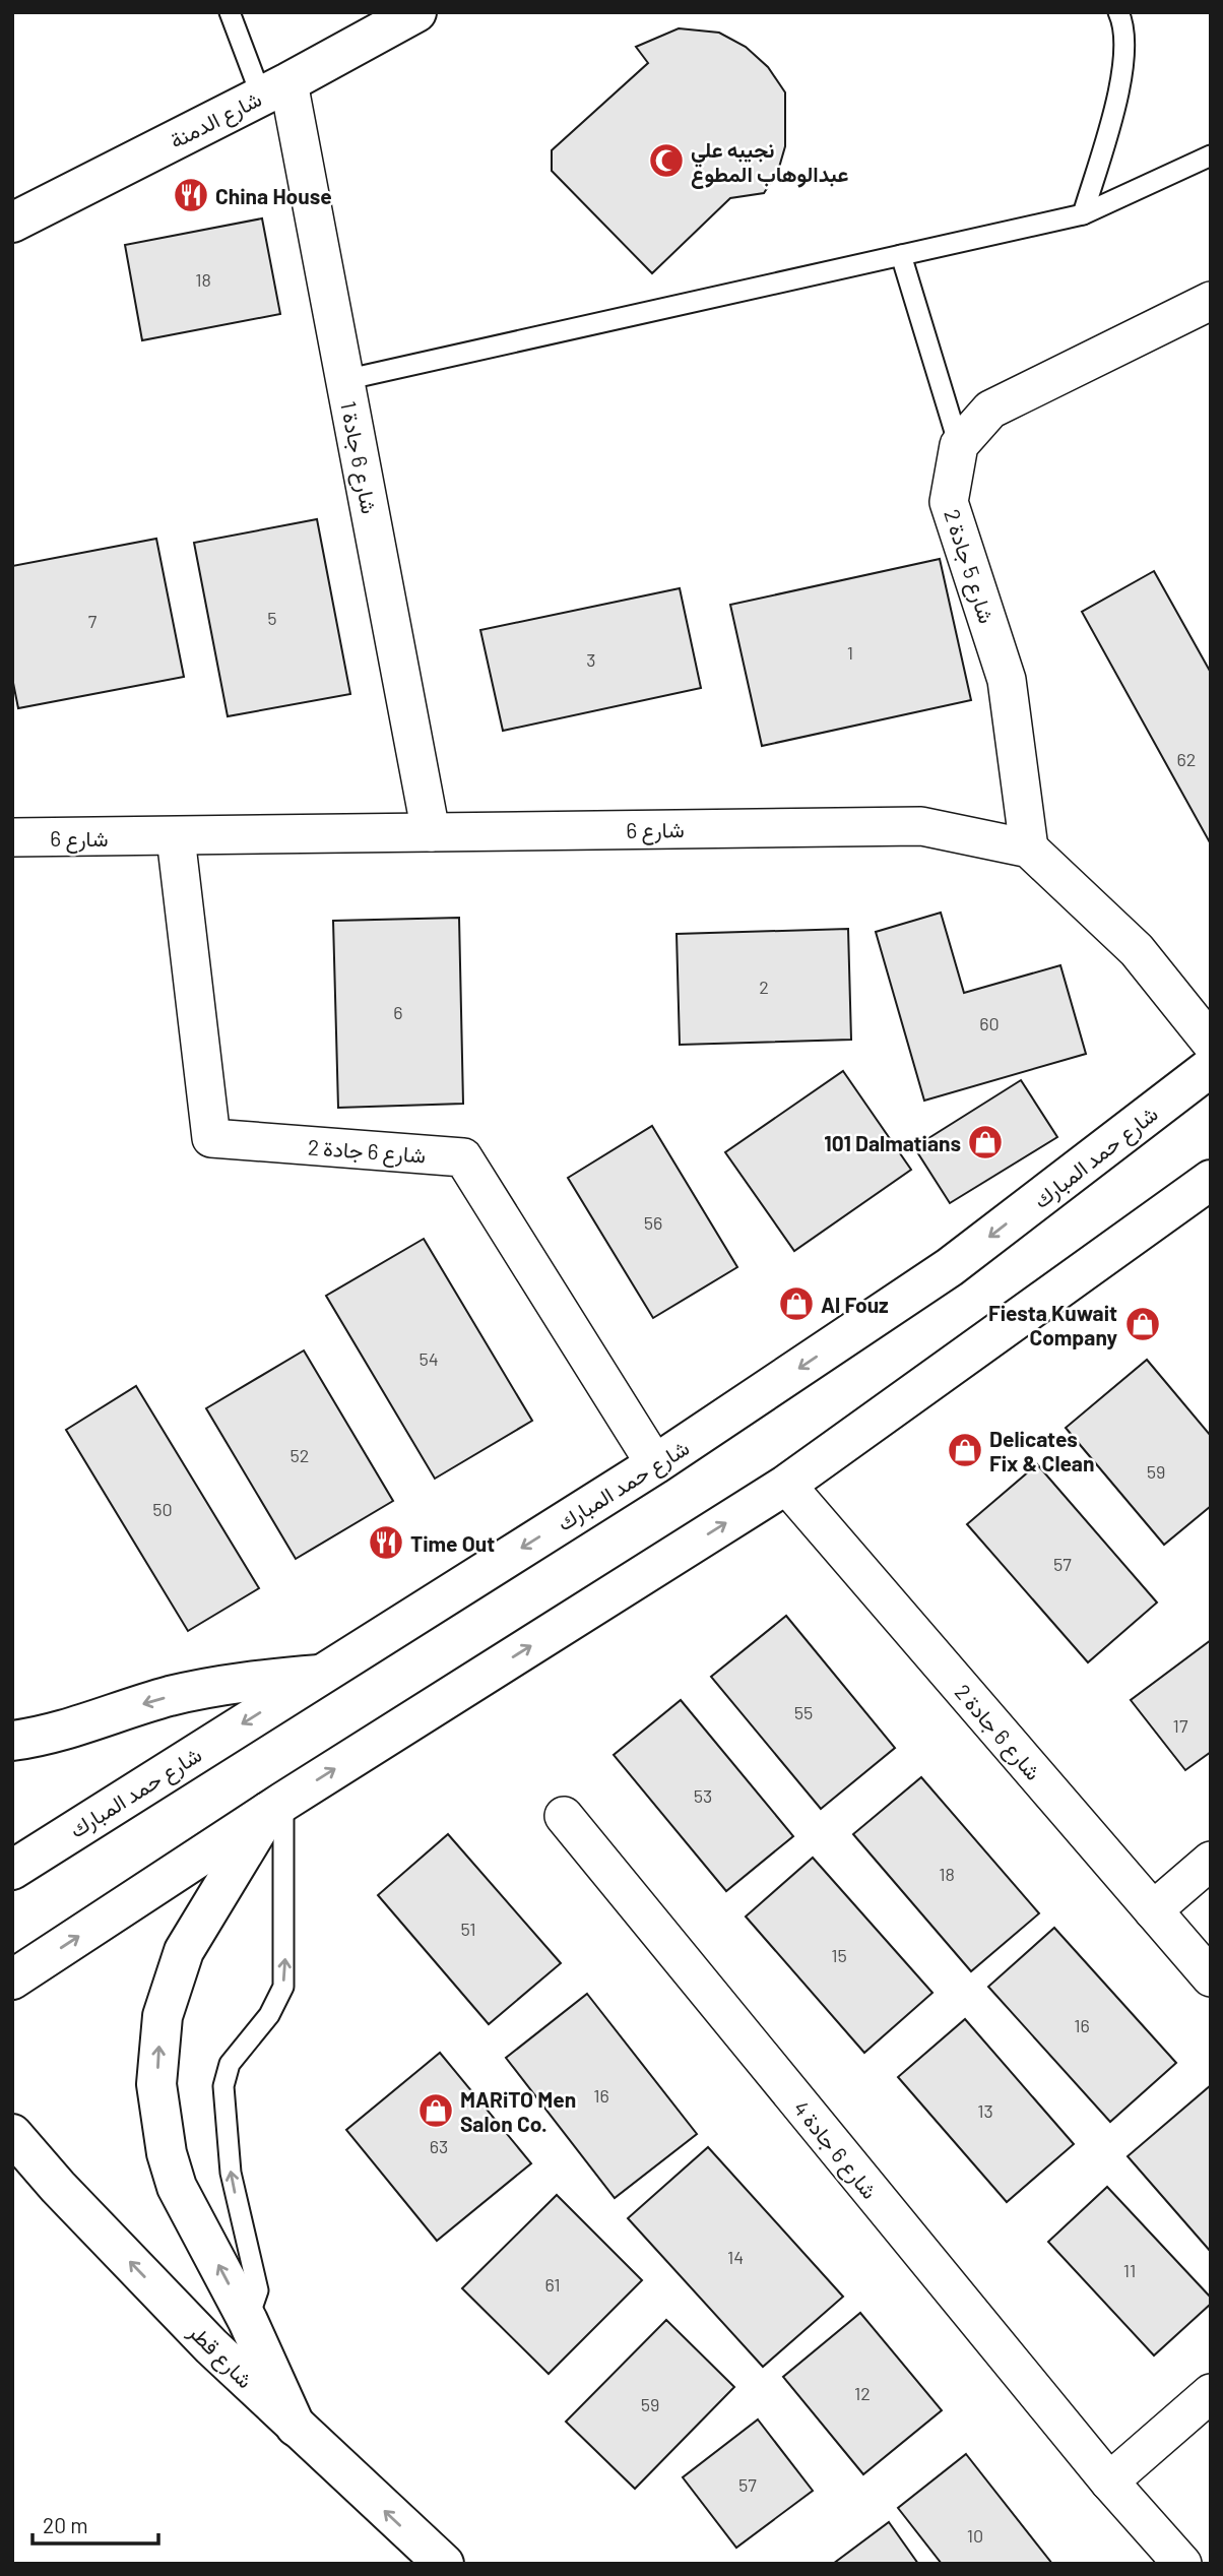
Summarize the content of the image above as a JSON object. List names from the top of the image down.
{
  "streets": {
    "main road": ["شارع الدمنة", "شارع حمد المبارك", "شارع قطر"],
    "street": [
      "شارع 6 جادة 1",
      "شارع 5 جادة 2",
      "شارع 6",
      "شارع 6 جادة 2",
      "شارع 6 جادة 4"
    ]
  },
  "crossings": [
    ["شارع الدمنة", "شارع 6 جادة 1"],
    ["شارع 6 جادة 1", "شارع 6"],
    ["شارع 5 جادة 2", "شارع 6"],
    ["شارع 6", "شارع 6 جادة 2"],
    ["شارع 6 جادة 2", "شارع حمد المبارك"]
  ],
  "one_way": ["شارع قطر"],
  "places": {
    "mosque": ["نجيبه علي عبدالوهاب المطوع"],
    "restaurant": ["China House", "Time Out"],
    "shop": [
      "101 Dalmatians",
      "Al Fouz",
      "Fiesta Kuwait Company",
      "Delicates Fix & Clean",
      "MARiTO Men Salon Co."
    ]
  },
  "house_numbers": [
    "18",
    "5",
    "7",
    "1",
    "3",
    "62",
    "2",
    "6",
    "60",
    "56",
    "54",
    "52",
    "59",
    "50",
    "57",
    "55",
    "17",
    "53",
    "18",
    "51",
    "15",
    "16",
    "16",
    "13",
    "63",
    "14",
    "11",
    "61",
    "12",
    "59",
    "57",
    "10"
  ],
  "scale_bar": "20 m"
}
